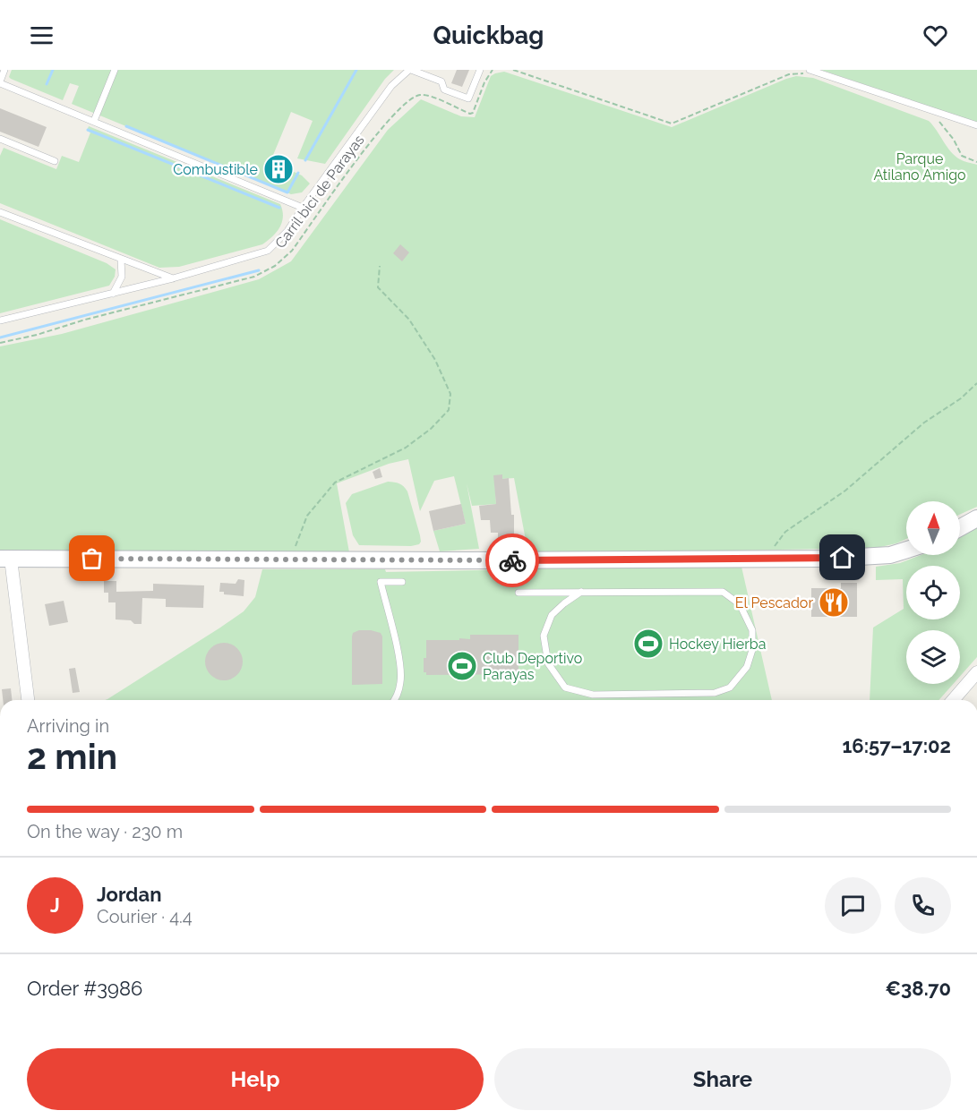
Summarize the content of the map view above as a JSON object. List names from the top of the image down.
{
  "streets": {
    "path": ["Carril bici de Parayas"]
  },
  "parks": ["Parque Atilano Amigo"],
  "places": {
    "building": ["Combustible"],
    "restaurant": ["El Pescador"],
    "sports": ["Hockey Hierba", "Club Deportivo Parayas"]
  },
  "north": "top",
  "page": {
    "header": "Quickbag",
    "heading": ["2 min", "Arriving in", "16:57–17:02"],
    "panel": [
      "Jordan",
      "Courier · 4.4",
      "Order #3986",
      "€38.70"
    ],
    "bar": "On the way · 230 m",
    "round": "J",
    "buttons": ["Help", "Share"]
  }
}
